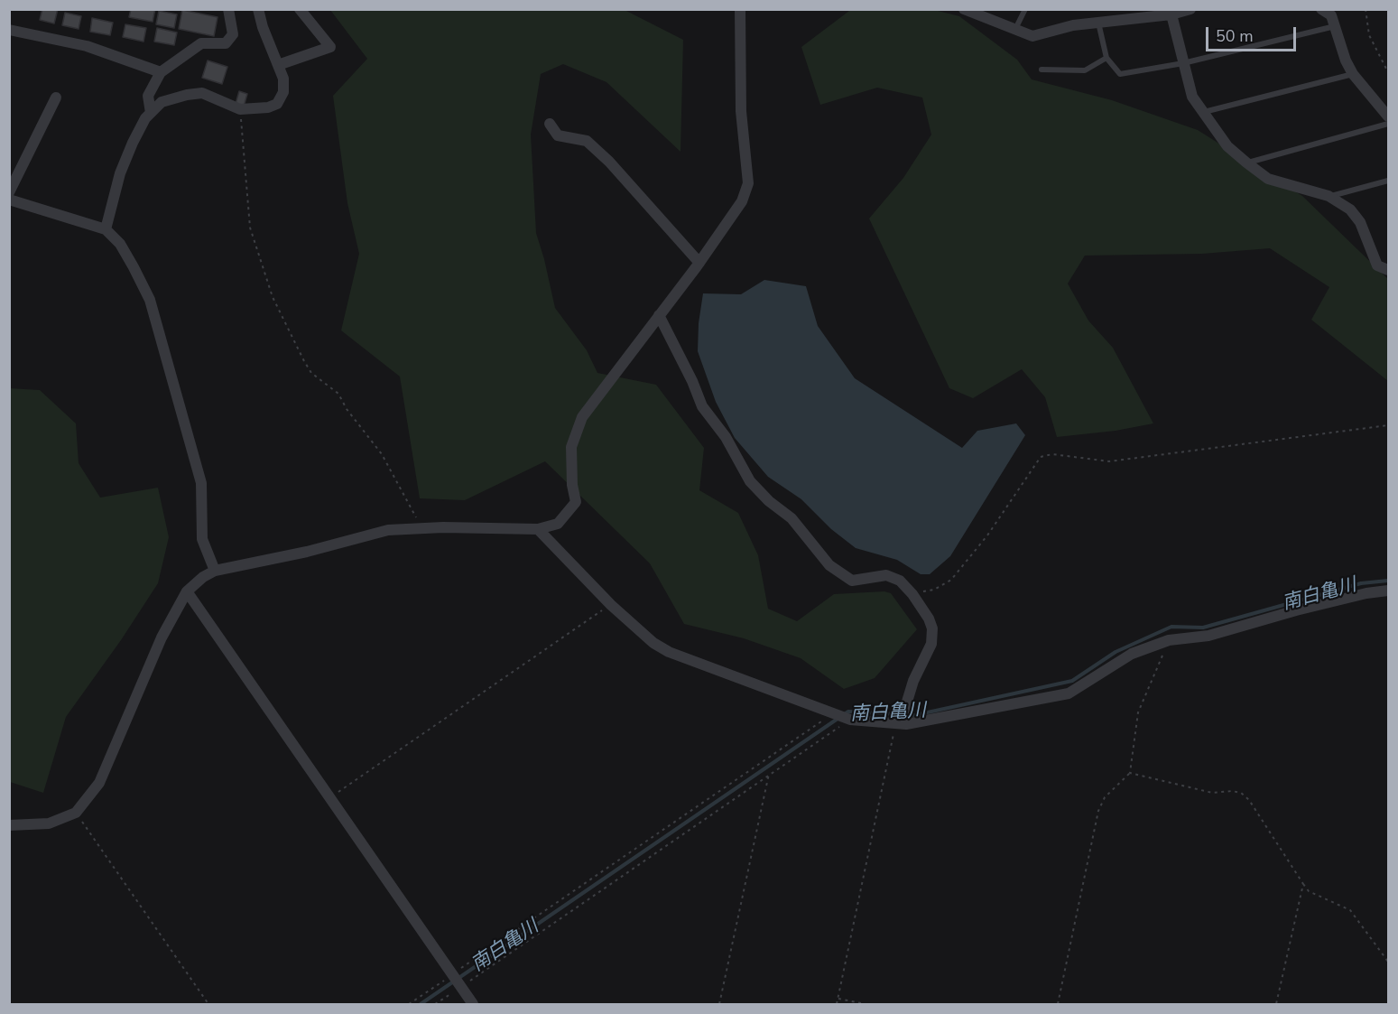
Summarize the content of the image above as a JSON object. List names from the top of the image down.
{
  "water": ["南白亀川"],
  "scale_bar": "50 m"
}
